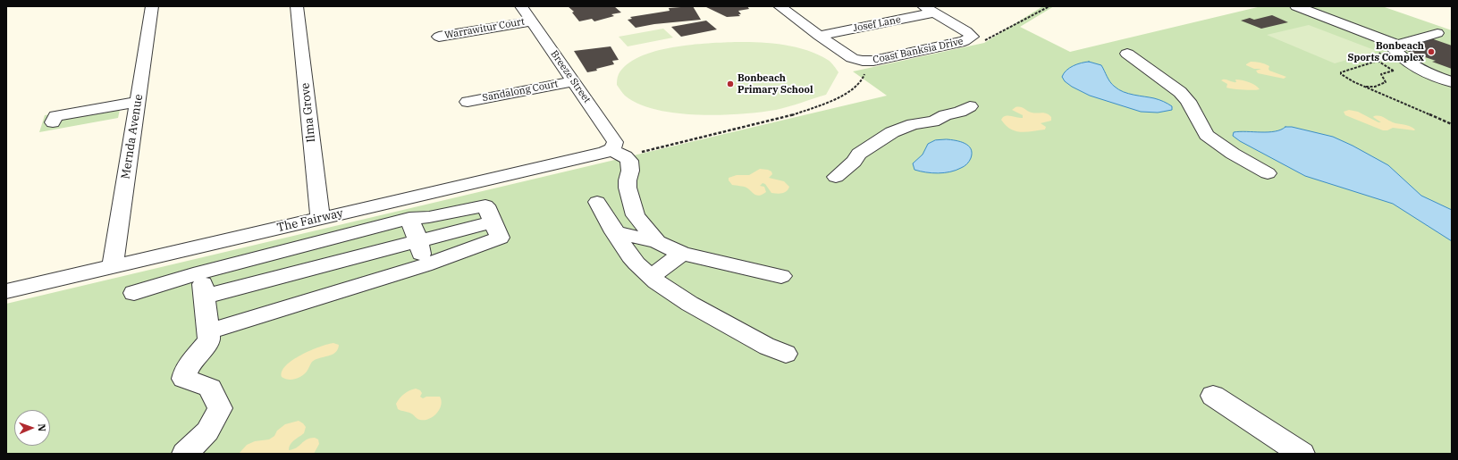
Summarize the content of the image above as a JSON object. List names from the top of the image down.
{
  "streets": {
    "street": [
      "Josef Lane",
      "Warrawitur Court",
      "Coast Banksia Drive",
      "Breeze Street",
      "Sandalong Court",
      "Ilma Grove",
      "Mernda Avenue",
      "The Fairway"
    ]
  },
  "crossings": [
    ["Josef Lane", "Coast Banksia Drive"],
    ["Warrawitur Court", "Breeze Street"],
    ["Breeze Street", "Sandalong Court"],
    ["Breeze Street", "The Fairway"],
    ["Ilma Grove", "The Fairway"],
    ["Mernda Avenue", "The Fairway"]
  ],
  "places": ["Bonbeach Sports Complex", "Bonbeach Primary School"],
  "north": "right"
}
